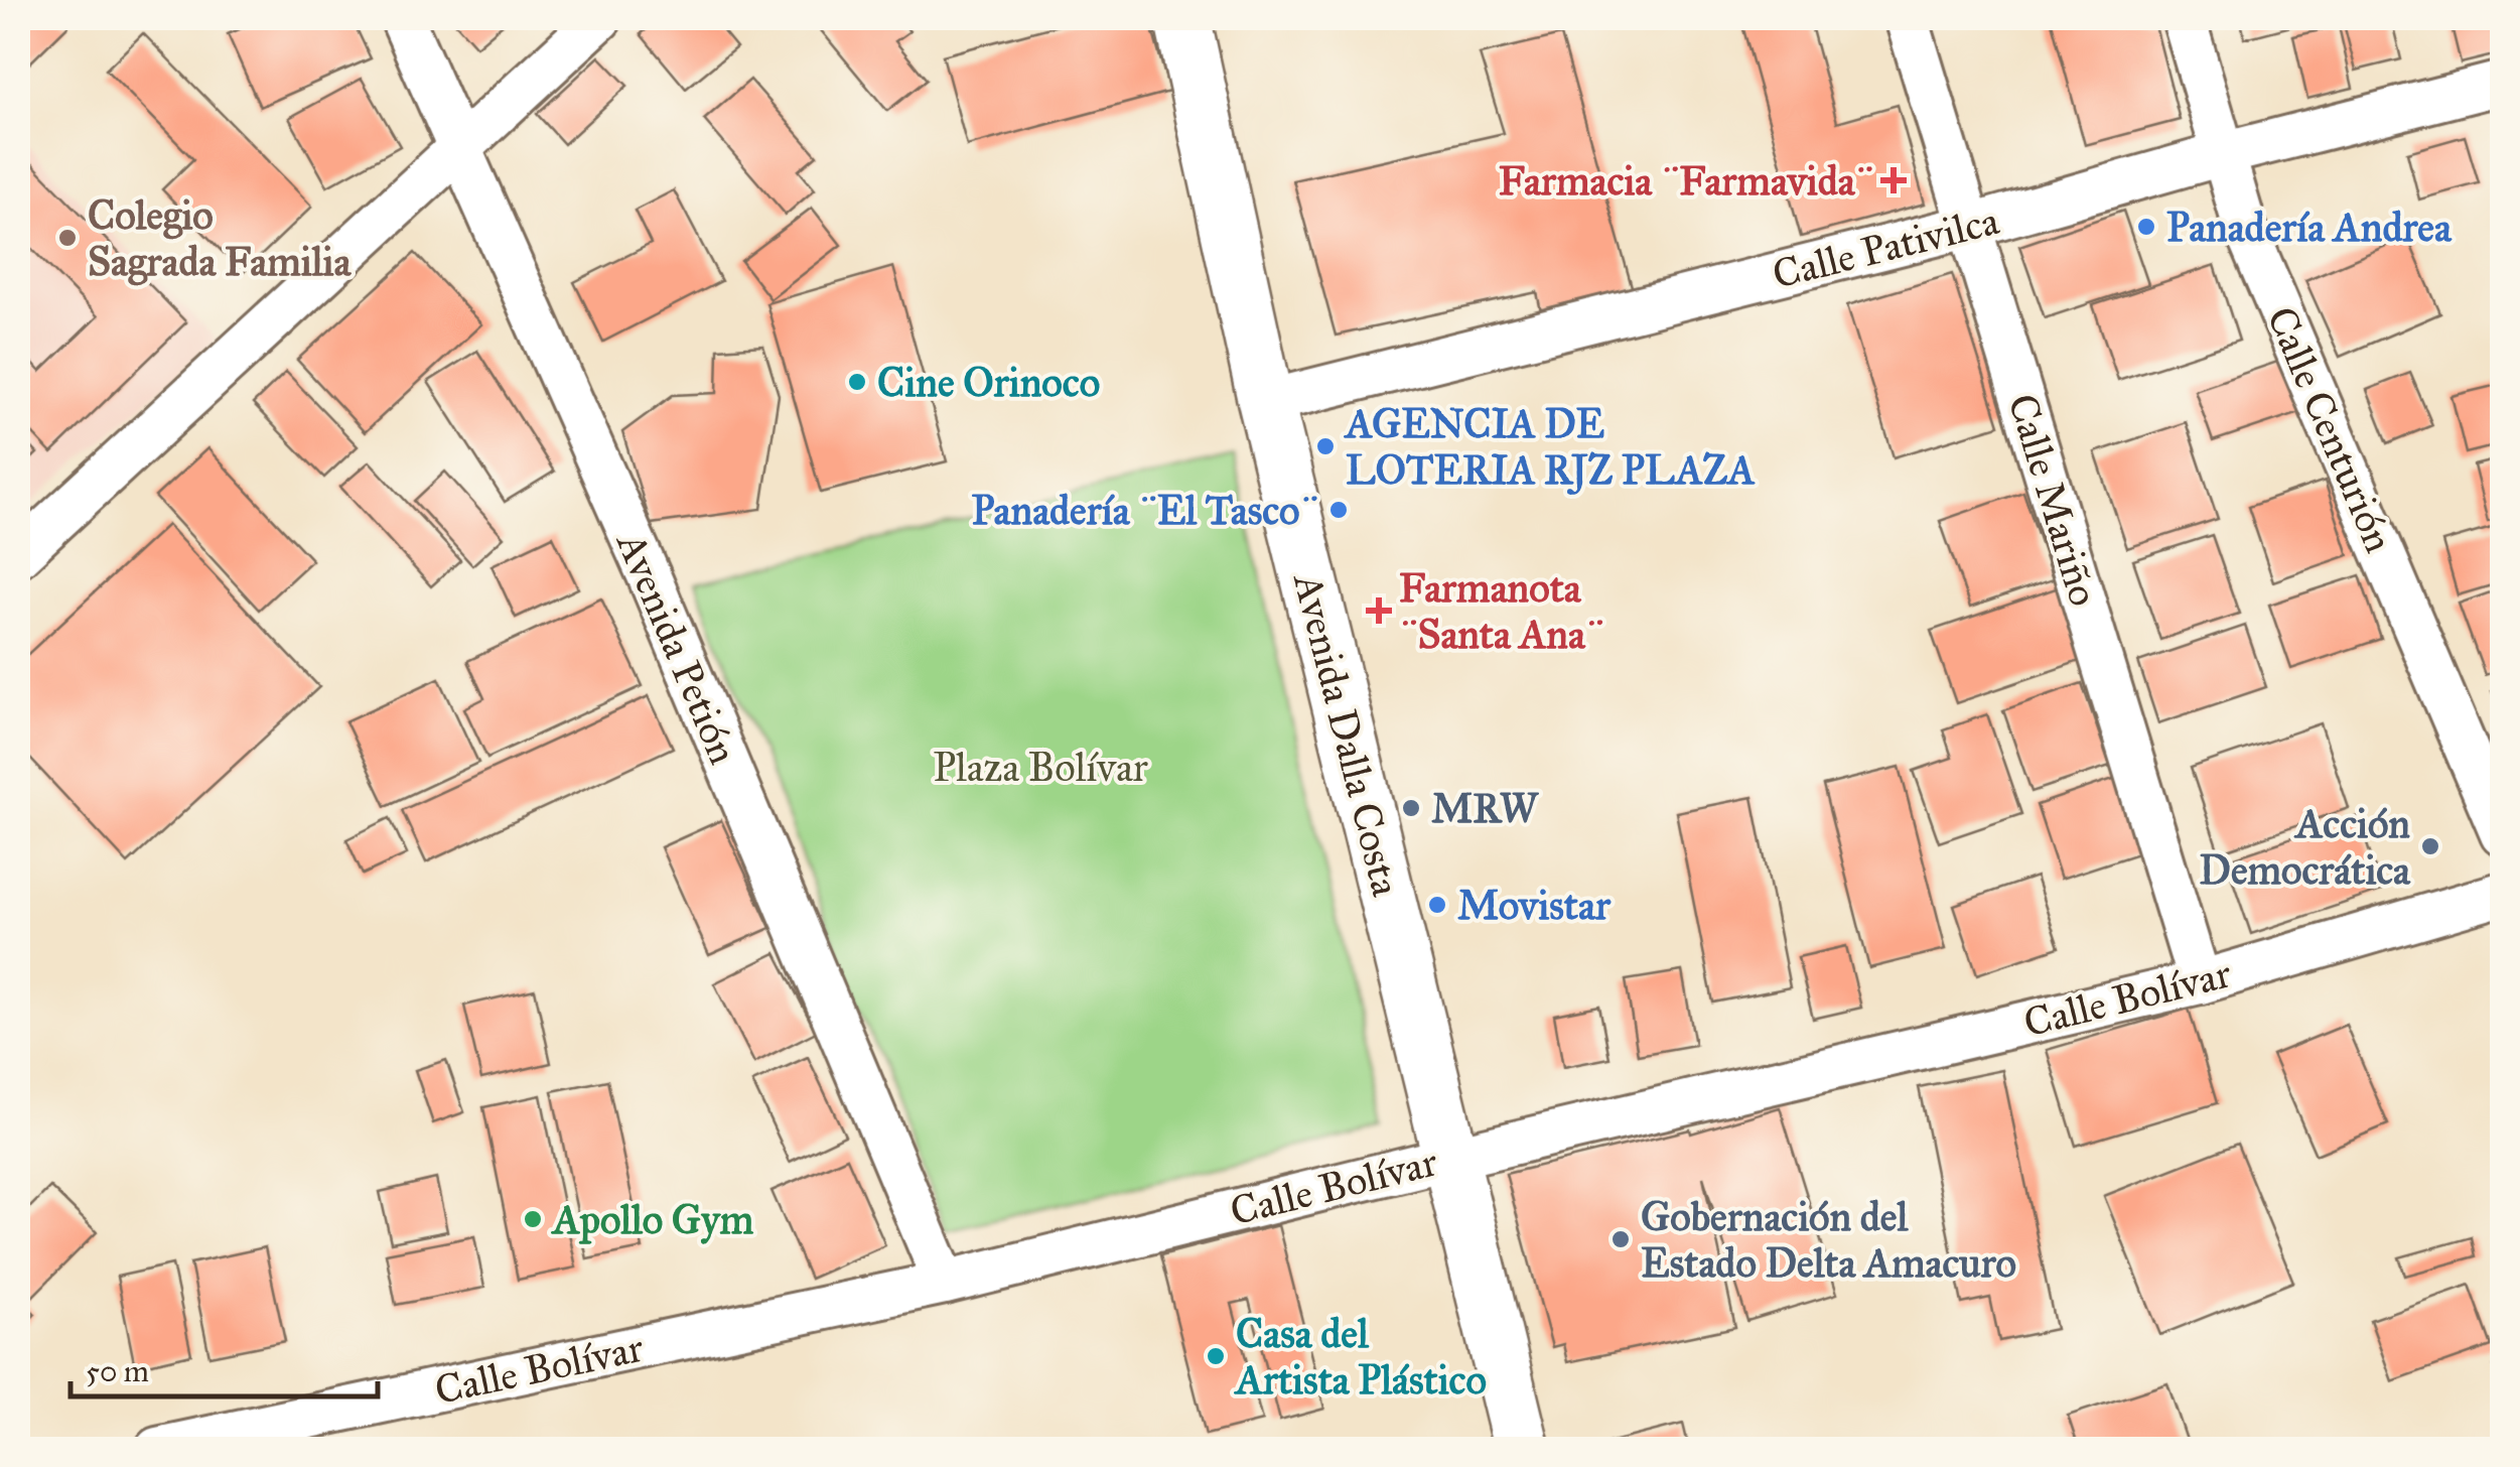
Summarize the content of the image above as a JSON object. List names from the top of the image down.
{
  "streets": {
    "main road": ["Avenida Dalla Costa"],
    "street": [
      "Calle Pativilca",
      "Calle Centurión",
      "Calle Mariño",
      "Avenida Petión",
      "Calle Bolívar"
    ]
  },
  "crossings": [
    ["Calle Pativilca", "Calle Centurión"],
    ["Calle Pativilca", "Calle Mariño"],
    ["Calle Pativilca", "Avenida Dalla Costa"],
    ["Calle Mariño", "Calle Bolívar"],
    ["Avenida Petión", "Calle Bolívar"],
    ["Avenida Dalla Costa", "Calle Bolívar"]
  ],
  "parks": ["Plaza Bolívar"],
  "places": {
    "health": ["Farmacia ¨Farmavida¨", "Farmanota ¨Santa Ana¨"],
    "other": [
      "Panadería Andrea",
      "Colegio Sagrada Familia",
      "Cine Orinoco",
      "AGENCIA DE LOTERIA RJZ PLAZA",
      "Panadería ¨El Tasco¨",
      "MRW",
      "Acción Democrática",
      "Movistar",
      "Apollo Gym",
      "Gobernación del Estado Delta Amacuro",
      "Casa del Artista Plástico"
    ]
  },
  "scale_bar": "50 m"
}
